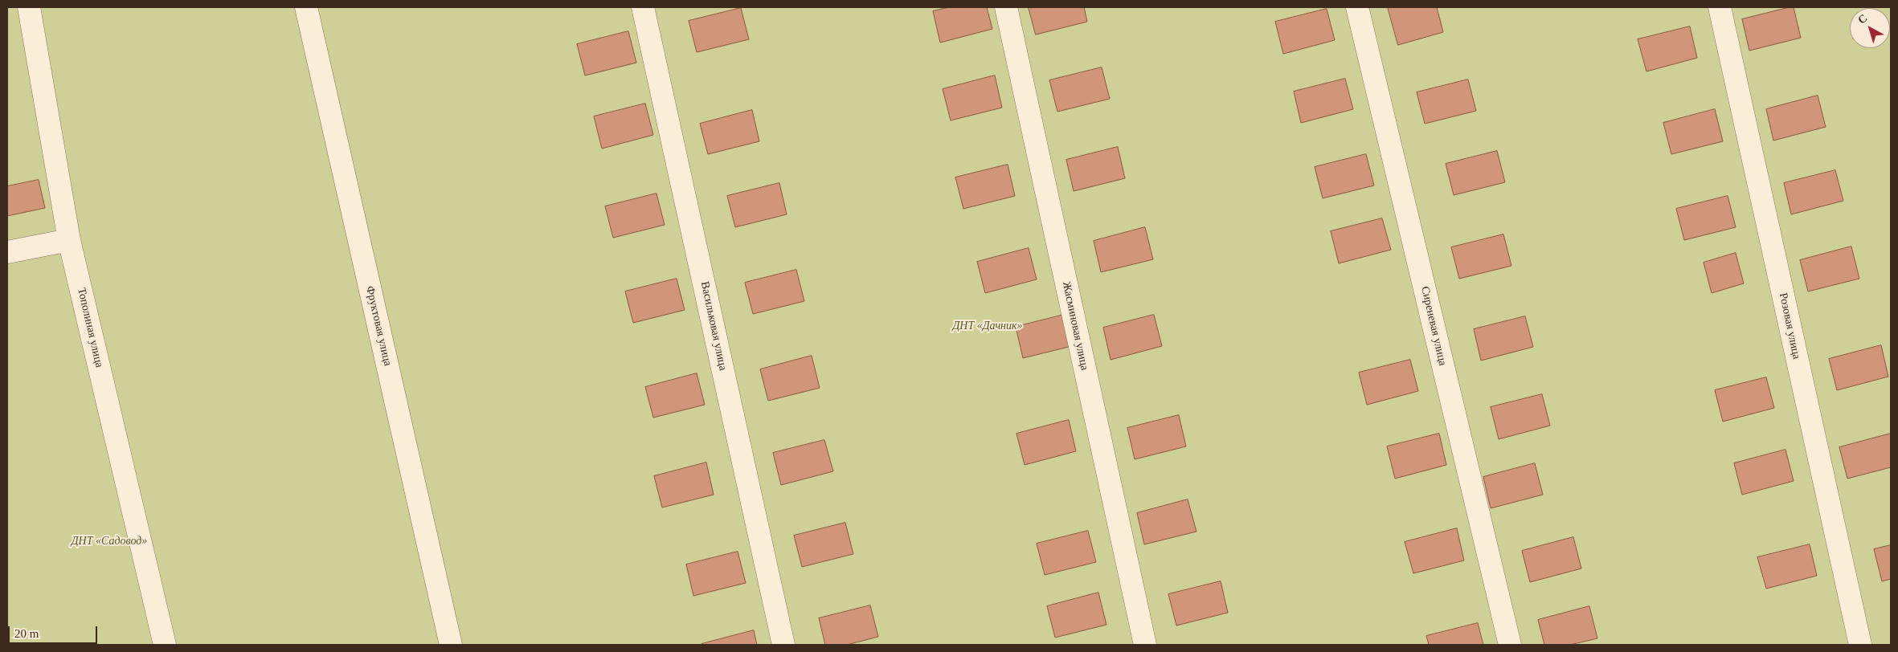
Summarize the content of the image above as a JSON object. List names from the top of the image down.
{
  "streets": {
    "street": [
      "Фруктовая улица",
      "Васильковая улица",
      "Жасминовая улица",
      "Сиреневая улица",
      "Розовая улица",
      "Тополиная улица"
    ]
  },
  "parks": ["ДНТ «Дачник»", "ДНТ «Садовод»"],
  "scale_bar": "20 m",
  "north": "top left"
}
